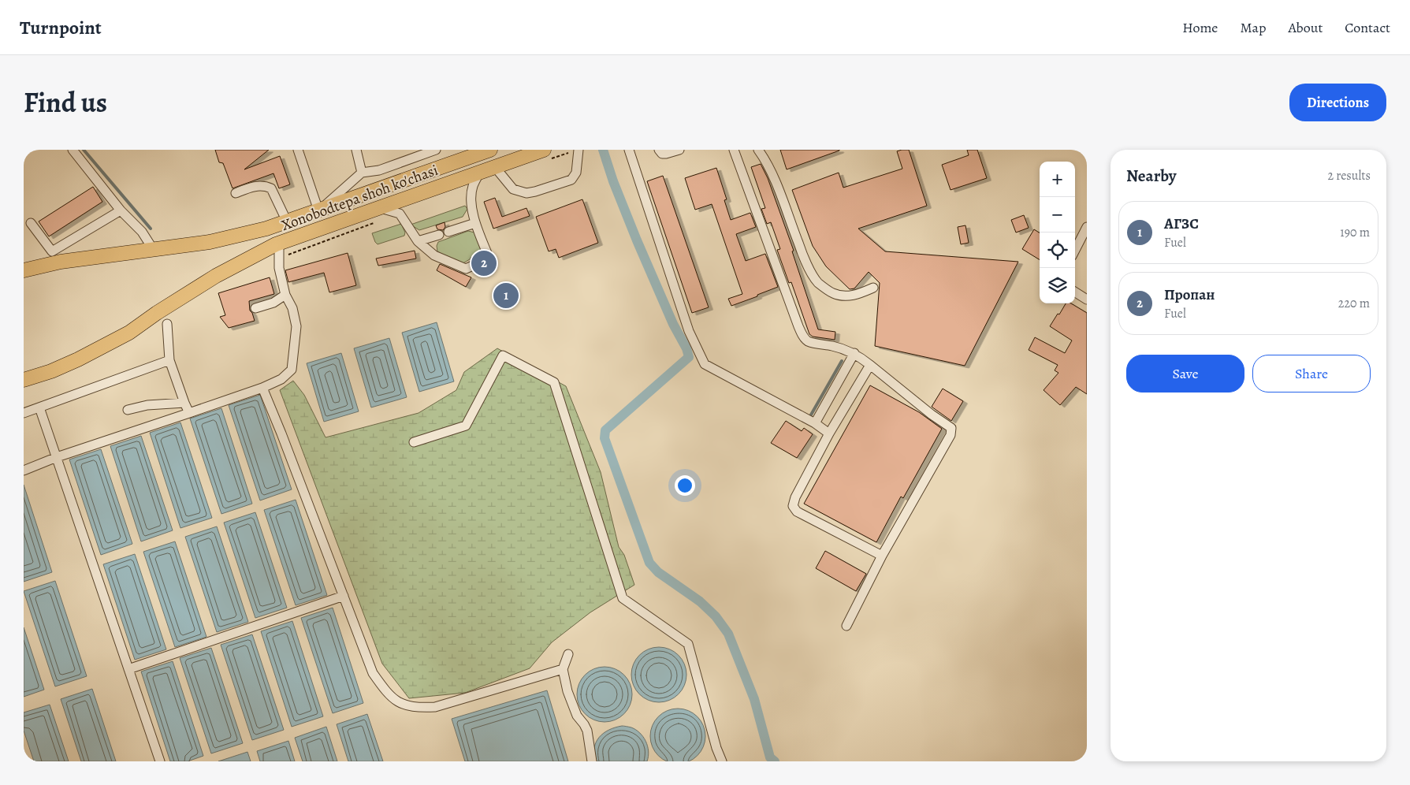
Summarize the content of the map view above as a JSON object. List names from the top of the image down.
{
  "streets": {
    "highway": ["Xonobodtepa shoh ko'chasi"]
  },
  "page": {
    "header": "Turnpoint",
    "nav": [
      "Home",
      "Map",
      "About",
      "Contact"
    ],
    "title": "Find us",
    "buttons": [
      "Directions",
      ["Save", "Share"]
    ],
    "heading": ["Nearby", "2 results"],
    "map_buttons": ["+", "−"],
    "list": [
      {
        "mark": "1",
        "name": "АГЗС",
        "note": "Fuel",
        "value": "190 m"
      },
      {
        "mark": "2",
        "name": "Пропан",
        "note": "Fuel",
        "value": "220 m"
      }
    ],
    "pins": ["2", "1"]
  }
}
